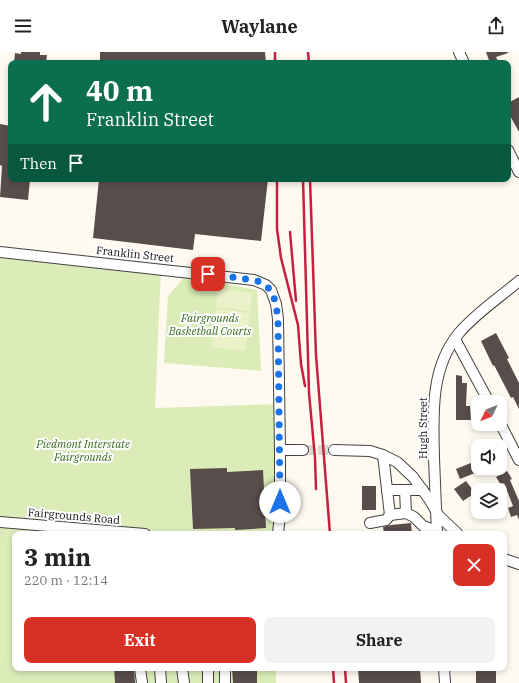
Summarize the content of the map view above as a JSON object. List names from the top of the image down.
{
  "streets": {
    "street": ["Franklin Street", "Hugh Street", "Fairgrounds Road"]
  },
  "parks": ["Fairgrounds Basketball Courts", "Piedmont Interstate Fairgrounds"],
  "north": "bottom left",
  "page": {
    "header": "Waylane",
    "turn": ["40 m", "Franklin Street"],
    "then": "Then",
    "heading": ["3 min", "220 m · 12:14"],
    "buttons": ["Exit", "Share"]
  }
}
